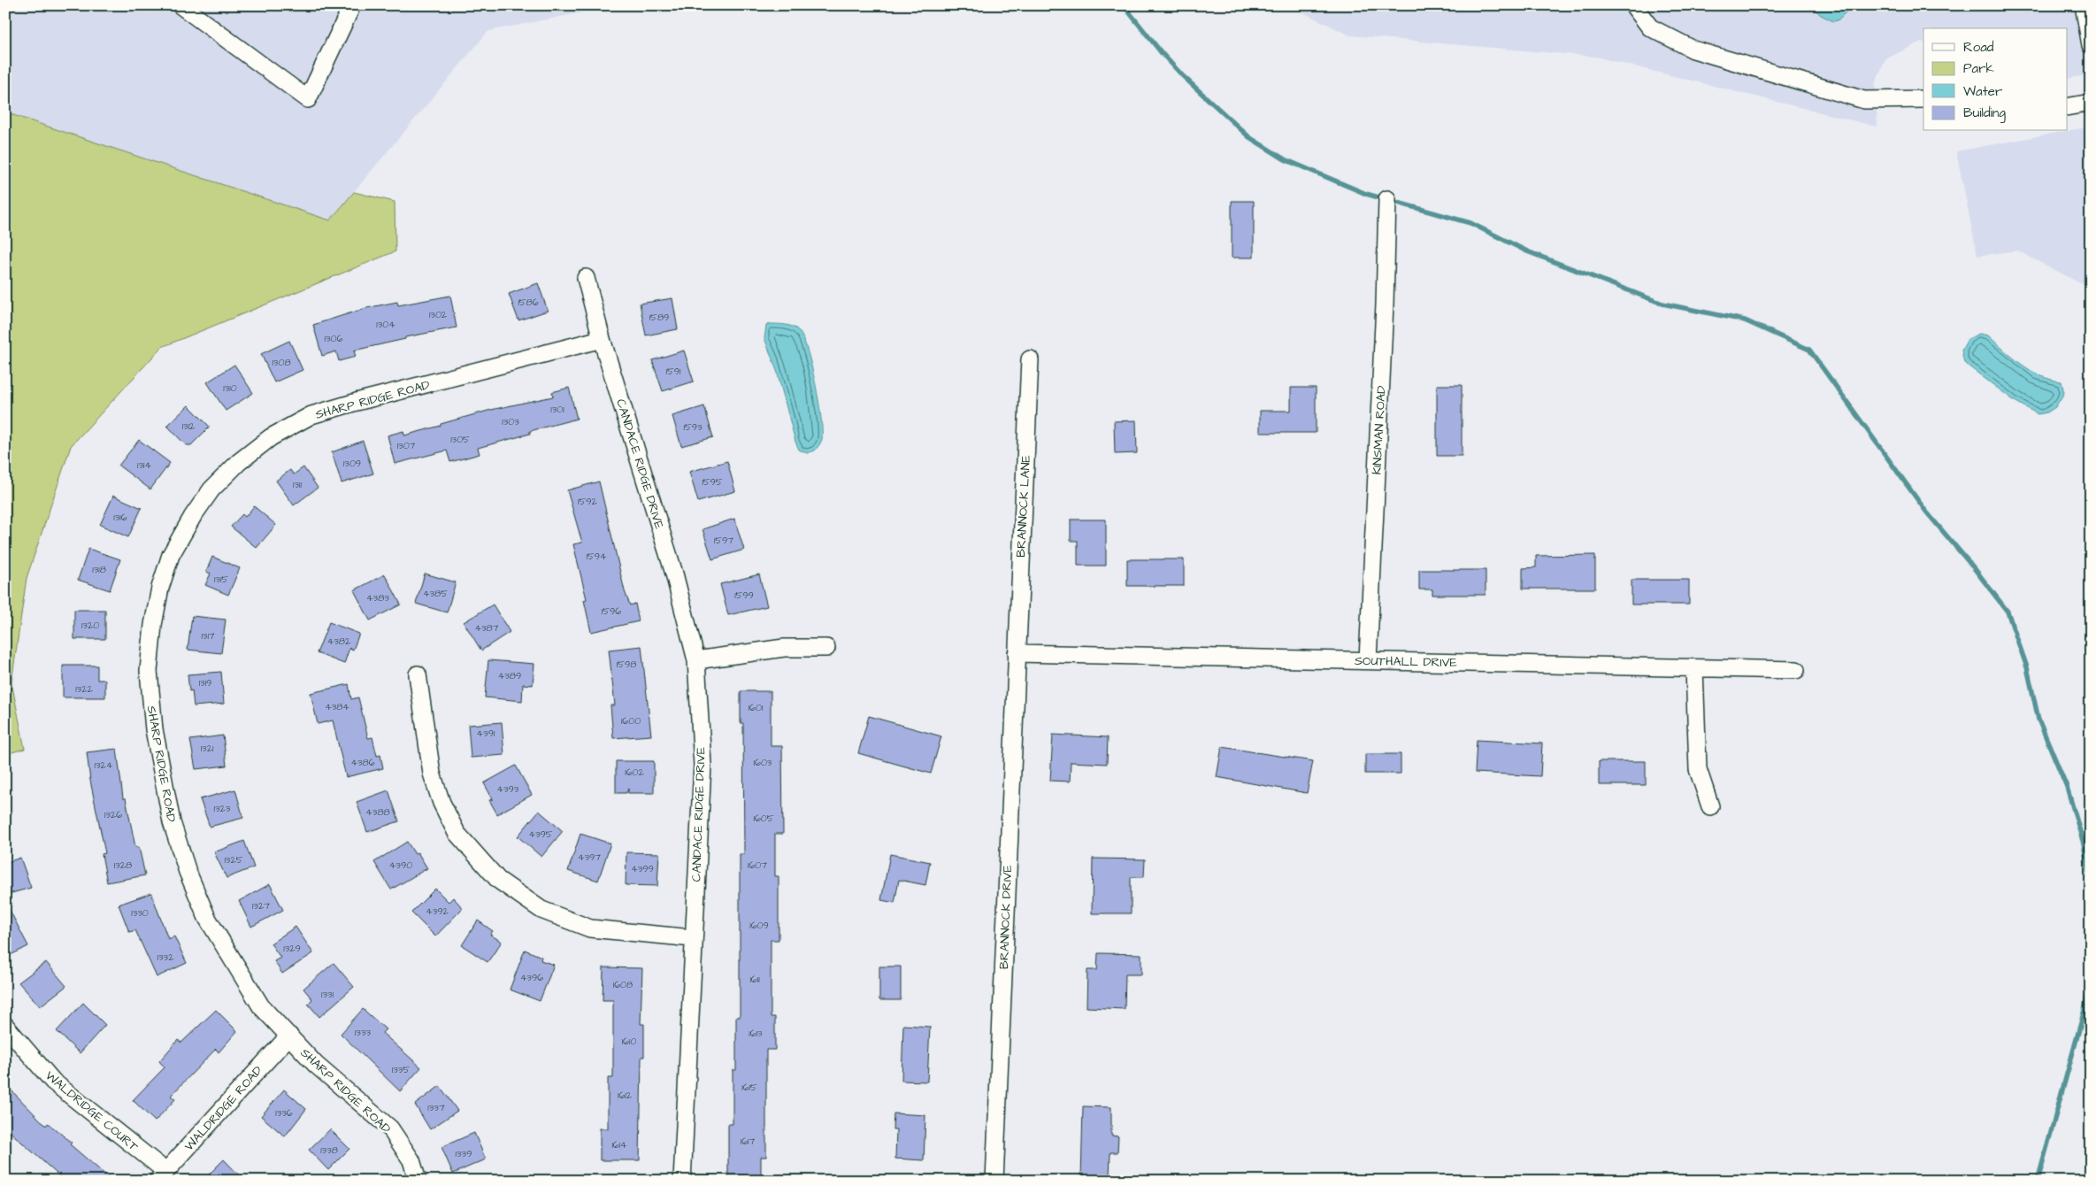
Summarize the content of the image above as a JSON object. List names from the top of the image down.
{
  "streets": {
    "street": [
      "SHARP RIDGE ROAD",
      "KINSMAN ROAD",
      "CANDACE RIDGE DRIVE",
      "BRANNOCK LANE",
      "SOUTHALL DRIVE",
      "BRANNOCK DRIVE",
      "WALDRIDGE ROAD",
      "WALDRIDGE COURT"
    ]
  },
  "crossings": [
    ["SHARP RIDGE ROAD", "CANDACE RIDGE DRIVE"],
    ["SHARP RIDGE ROAD", "WALDRIDGE ROAD"],
    ["KINSMAN ROAD", "SOUTHALL DRIVE"],
    ["BRANNOCK LANE", "SOUTHALL DRIVE"],
    ["BRANNOCK LANE", "BRANNOCK DRIVE"],
    ["SOUTHALL DRIVE", "BRANNOCK DRIVE"],
    ["WALDRIDGE ROAD", "WALDRIDGE COURT"]
  ],
  "house_numbers": [
    "1586",
    "1302",
    "1589",
    "1304",
    "1306",
    "1308",
    "1591",
    "1310",
    "1301",
    "1303",
    "1312",
    "1593",
    "1305",
    "1307",
    "1309",
    "1314",
    "1595",
    "1311",
    "1592",
    "1316",
    "1597",
    "1594",
    "1318",
    "1315",
    "4385",
    "1599",
    "4383",
    "1596",
    "1320",
    "4387",
    "1317",
    "4382",
    "1598",
    "4389",
    "1319",
    "1322",
    "4384",
    "1601",
    "1600",
    "4391",
    "1321",
    "4386",
    "1603",
    "1324",
    "1602",
    "4393",
    "1323",
    "4388",
    "1326",
    "1605",
    "4395",
    "4397",
    "1325",
    "1328",
    "4390",
    "1607",
    "4399",
    "1327",
    "4392",
    "1330",
    "1609",
    "1329",
    "1332",
    "4396",
    "1611",
    "1608",
    "1331",
    "1333",
    "1613",
    "1610",
    "1335",
    "1615",
    "1612",
    "1337",
    "1336",
    "1617",
    "1614",
    "1338",
    "1339"
  ],
  "legend": [
    "Road",
    "Park",
    "Water",
    "Building"
  ]
}
